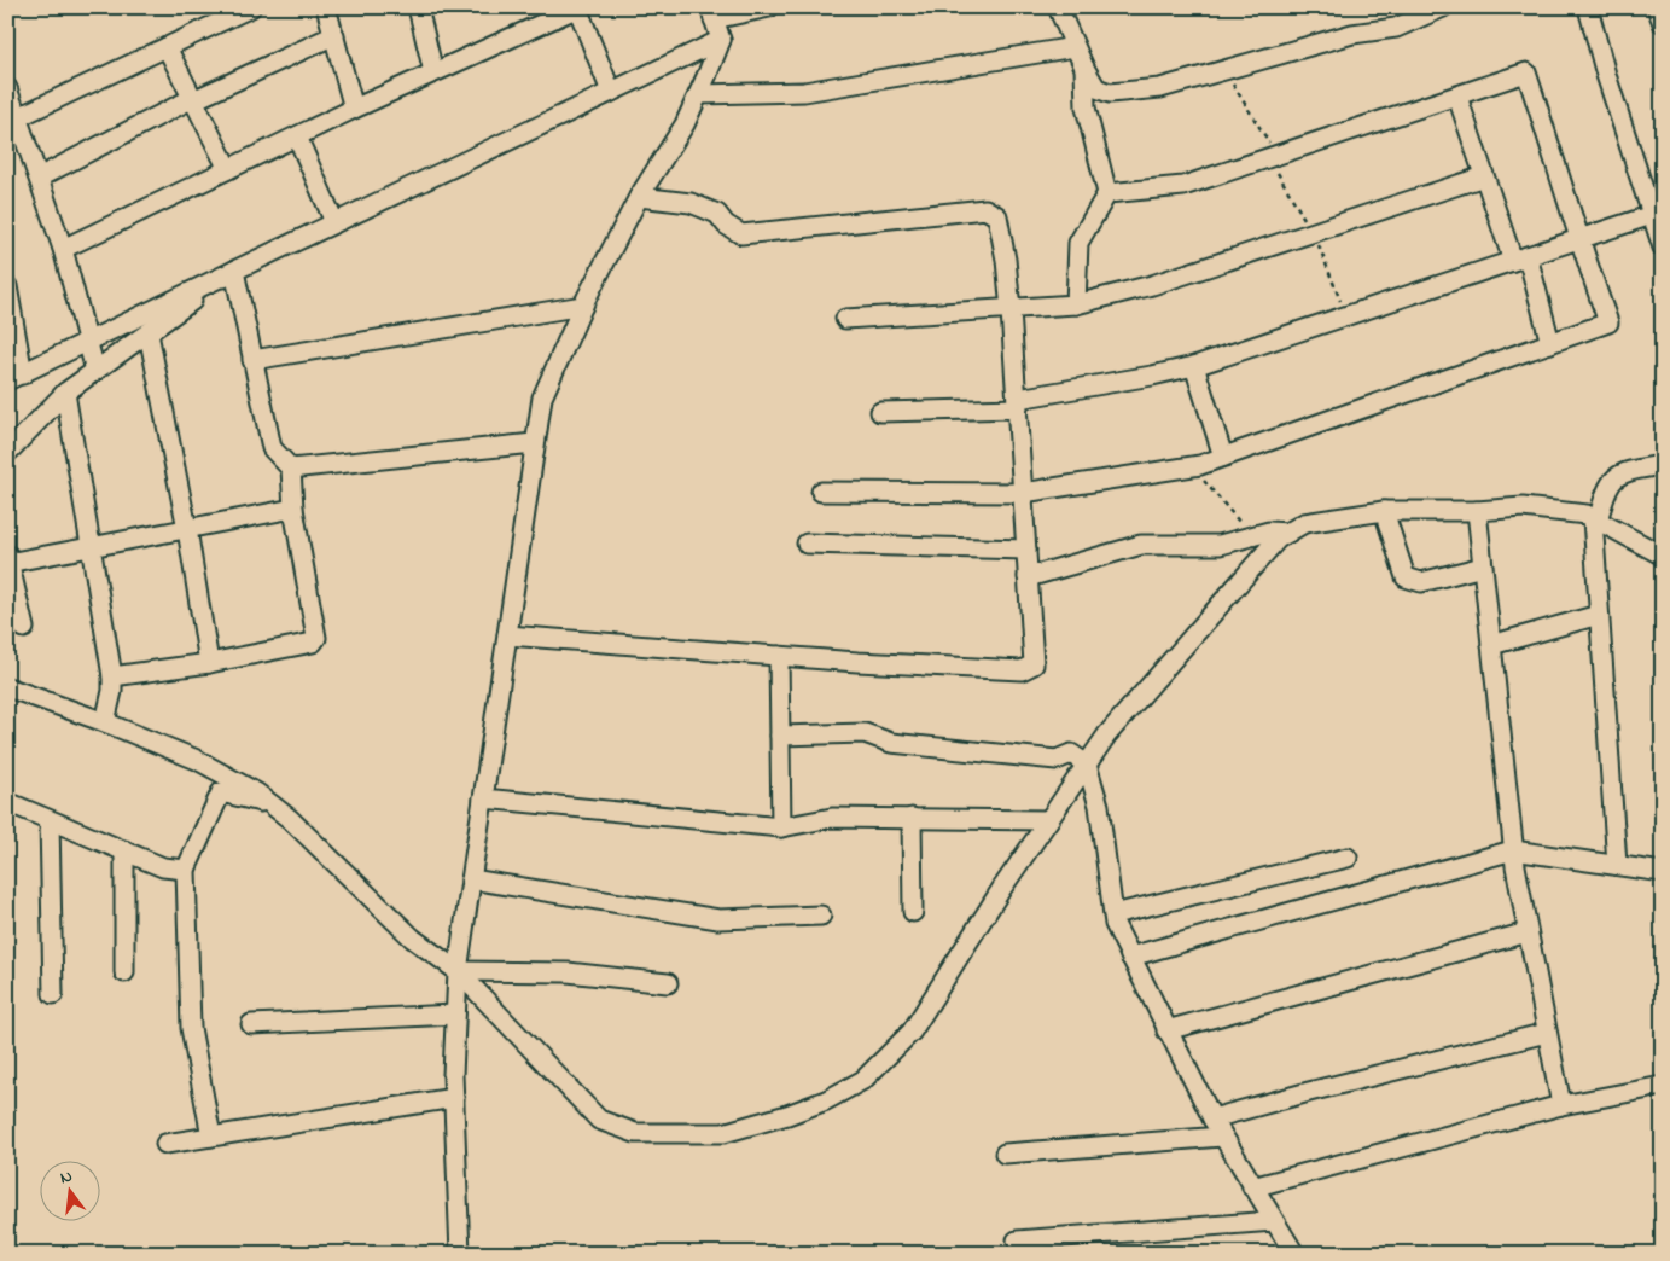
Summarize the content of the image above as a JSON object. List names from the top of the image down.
{
  "north": "top"
}
